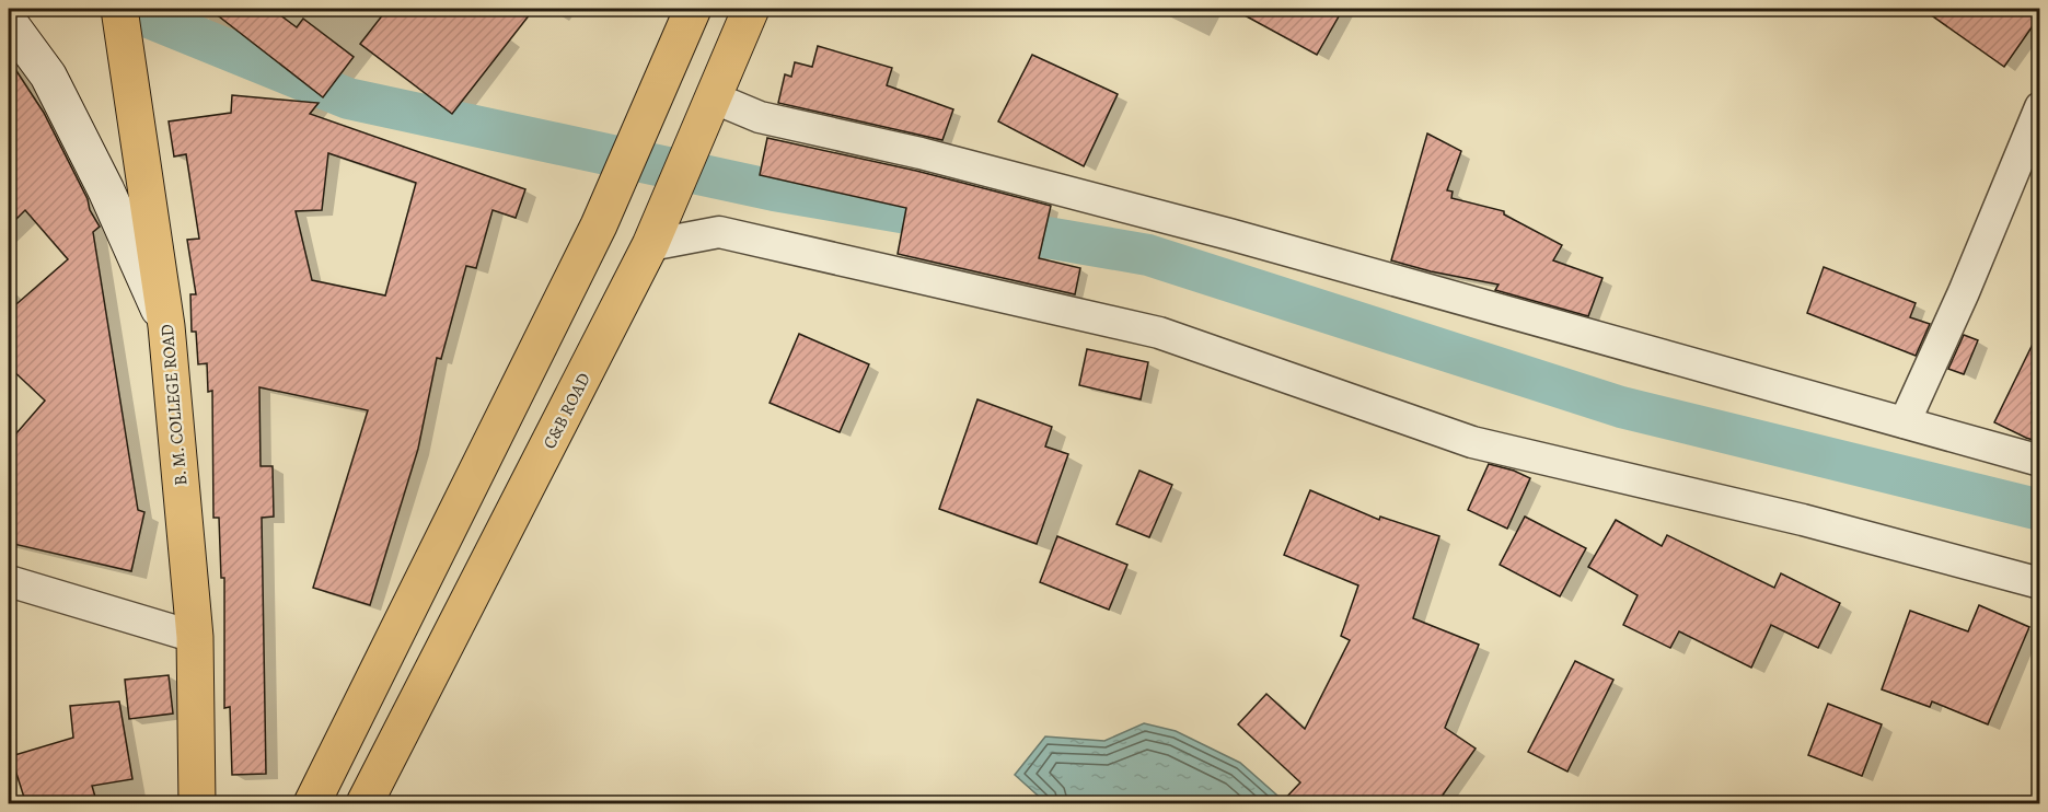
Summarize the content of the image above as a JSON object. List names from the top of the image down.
{
  "streets": {
    "main road": ["B. M. COLLEGE ROAD", "C&B ROAD"]
  }
}
